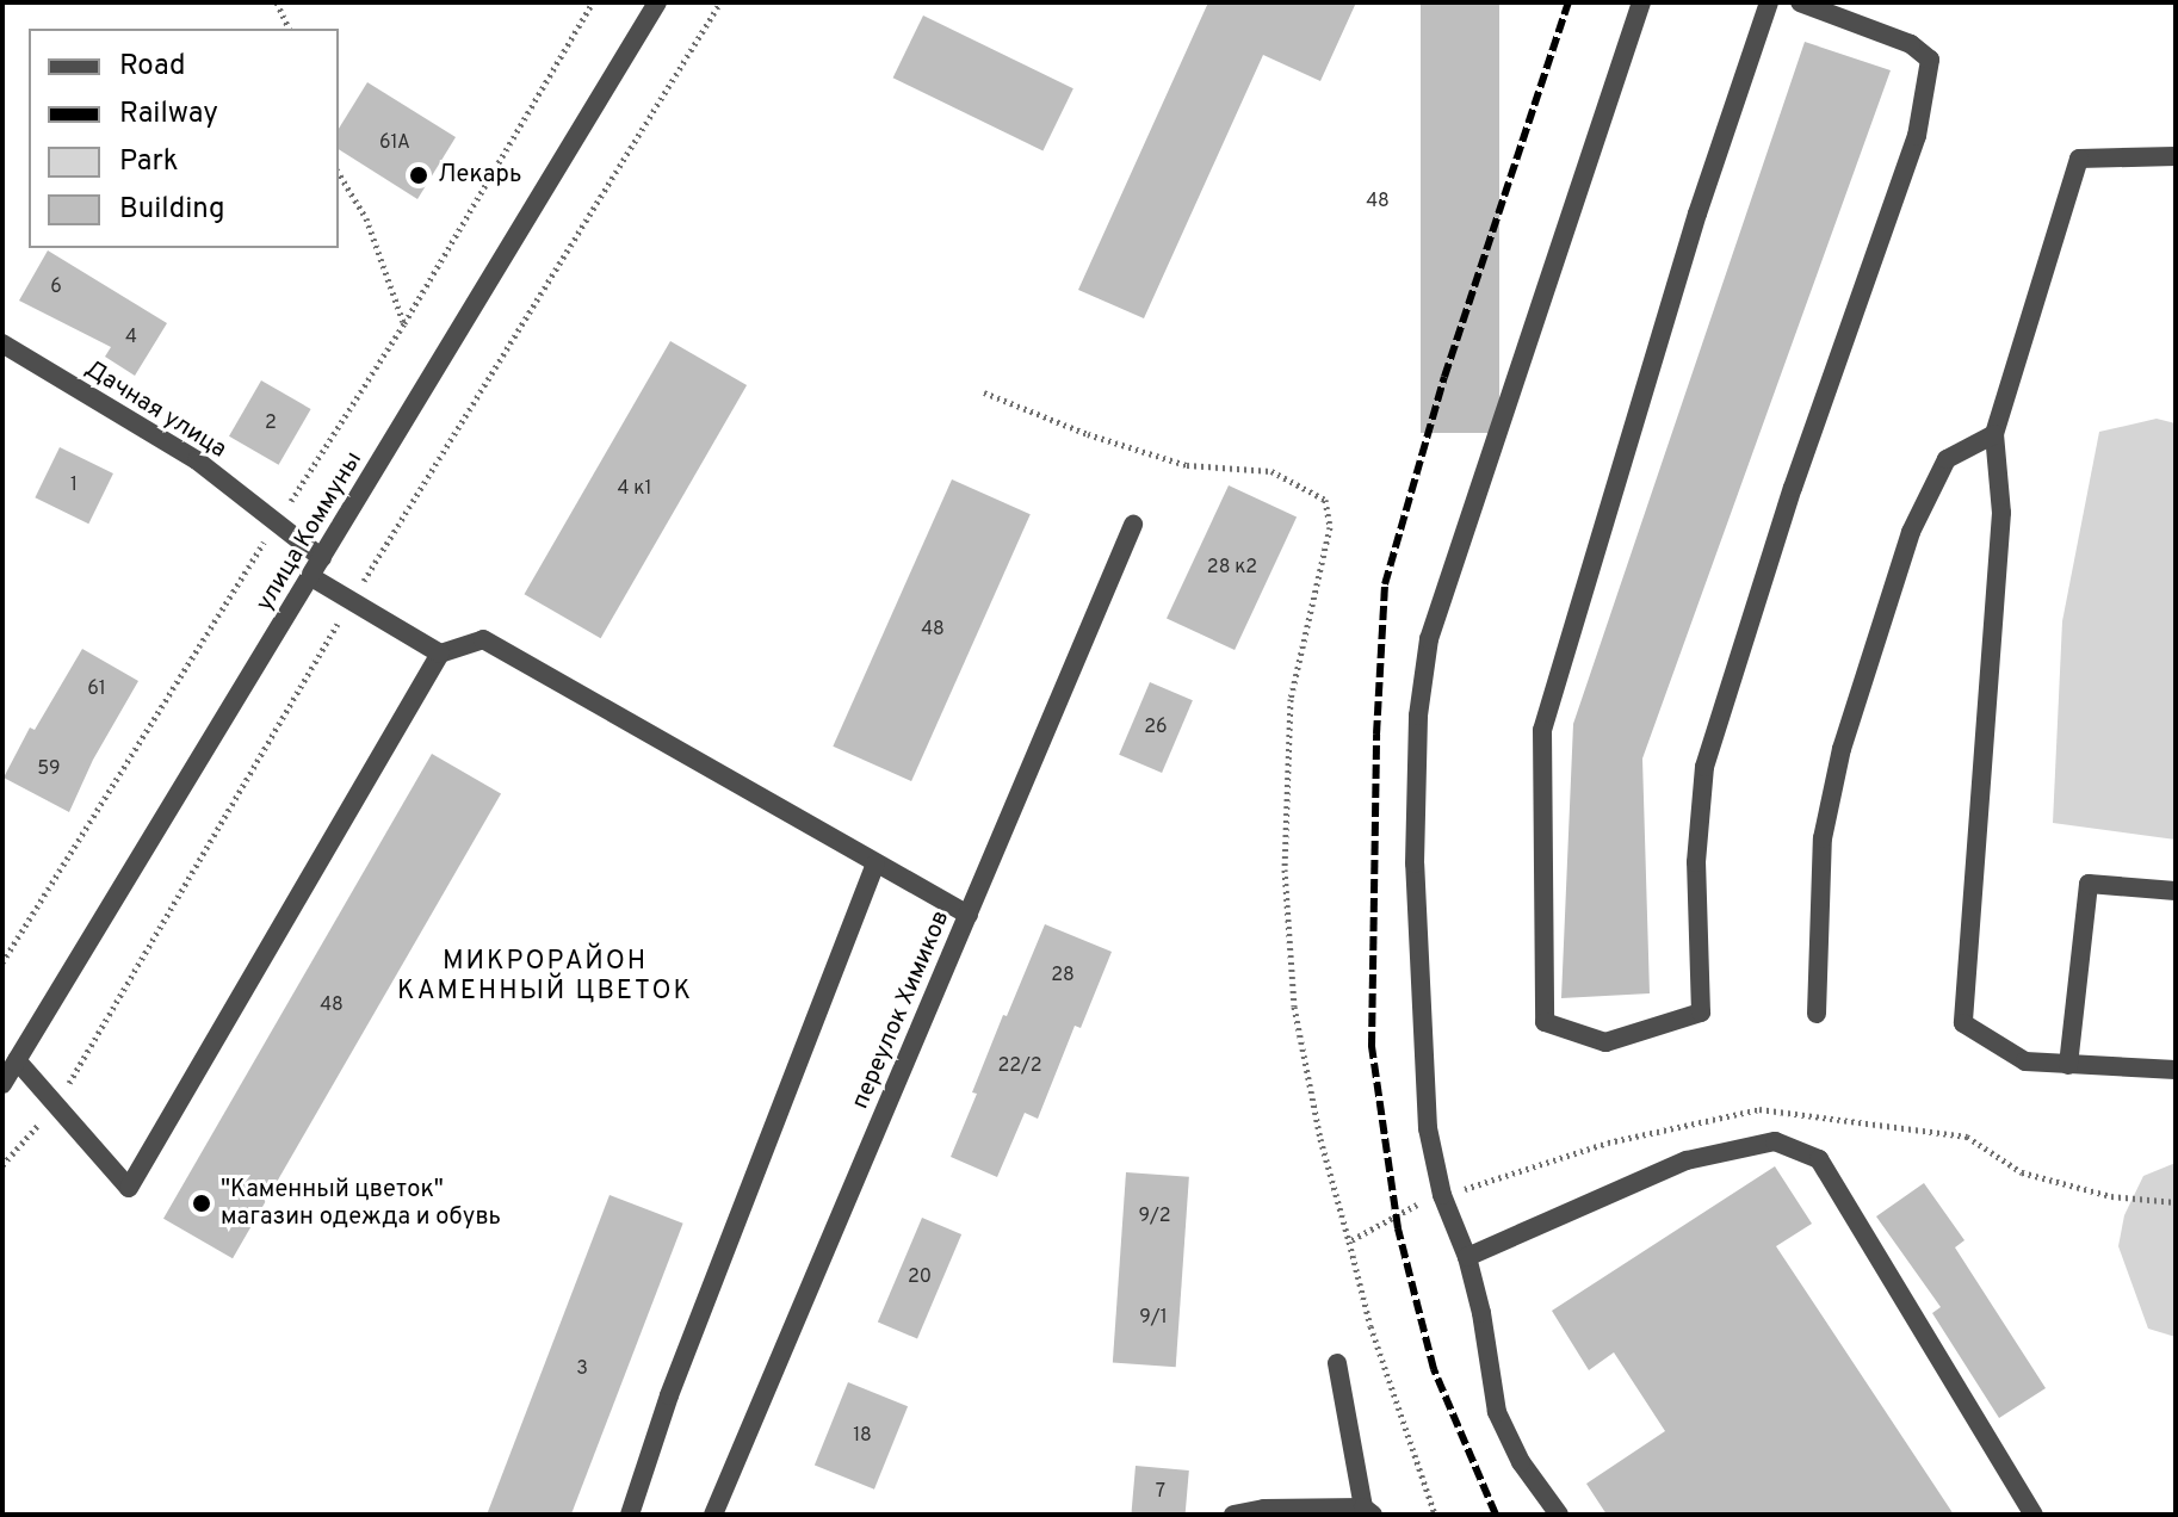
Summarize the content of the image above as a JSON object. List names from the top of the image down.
{
  "streets": {
    "street": ["Дачная улица", "улица Коммуны", "переулок Химиков"]
  },
  "crossings": [
    ["Дачная улица", "улица Коммуны"]
  ],
  "districts": ["МИКРОРАЙОН КАМЕННЫЙ ЦВЕТОК"],
  "places": ["Лекарь", "\"Каменный цветок\" магазин одежда и обувь"],
  "house_numbers": [
    "61А",
    "48",
    "6",
    "4",
    "2",
    "1",
    "4 к1",
    "28 к2",
    "48",
    "61",
    "26",
    "59",
    "28",
    "48",
    "22/2",
    "9/2",
    "20",
    "9/1",
    "3",
    "18",
    "7"
  ],
  "legend": [
    "Road",
    "Railway",
    "Park",
    "Building"
  ]
}
